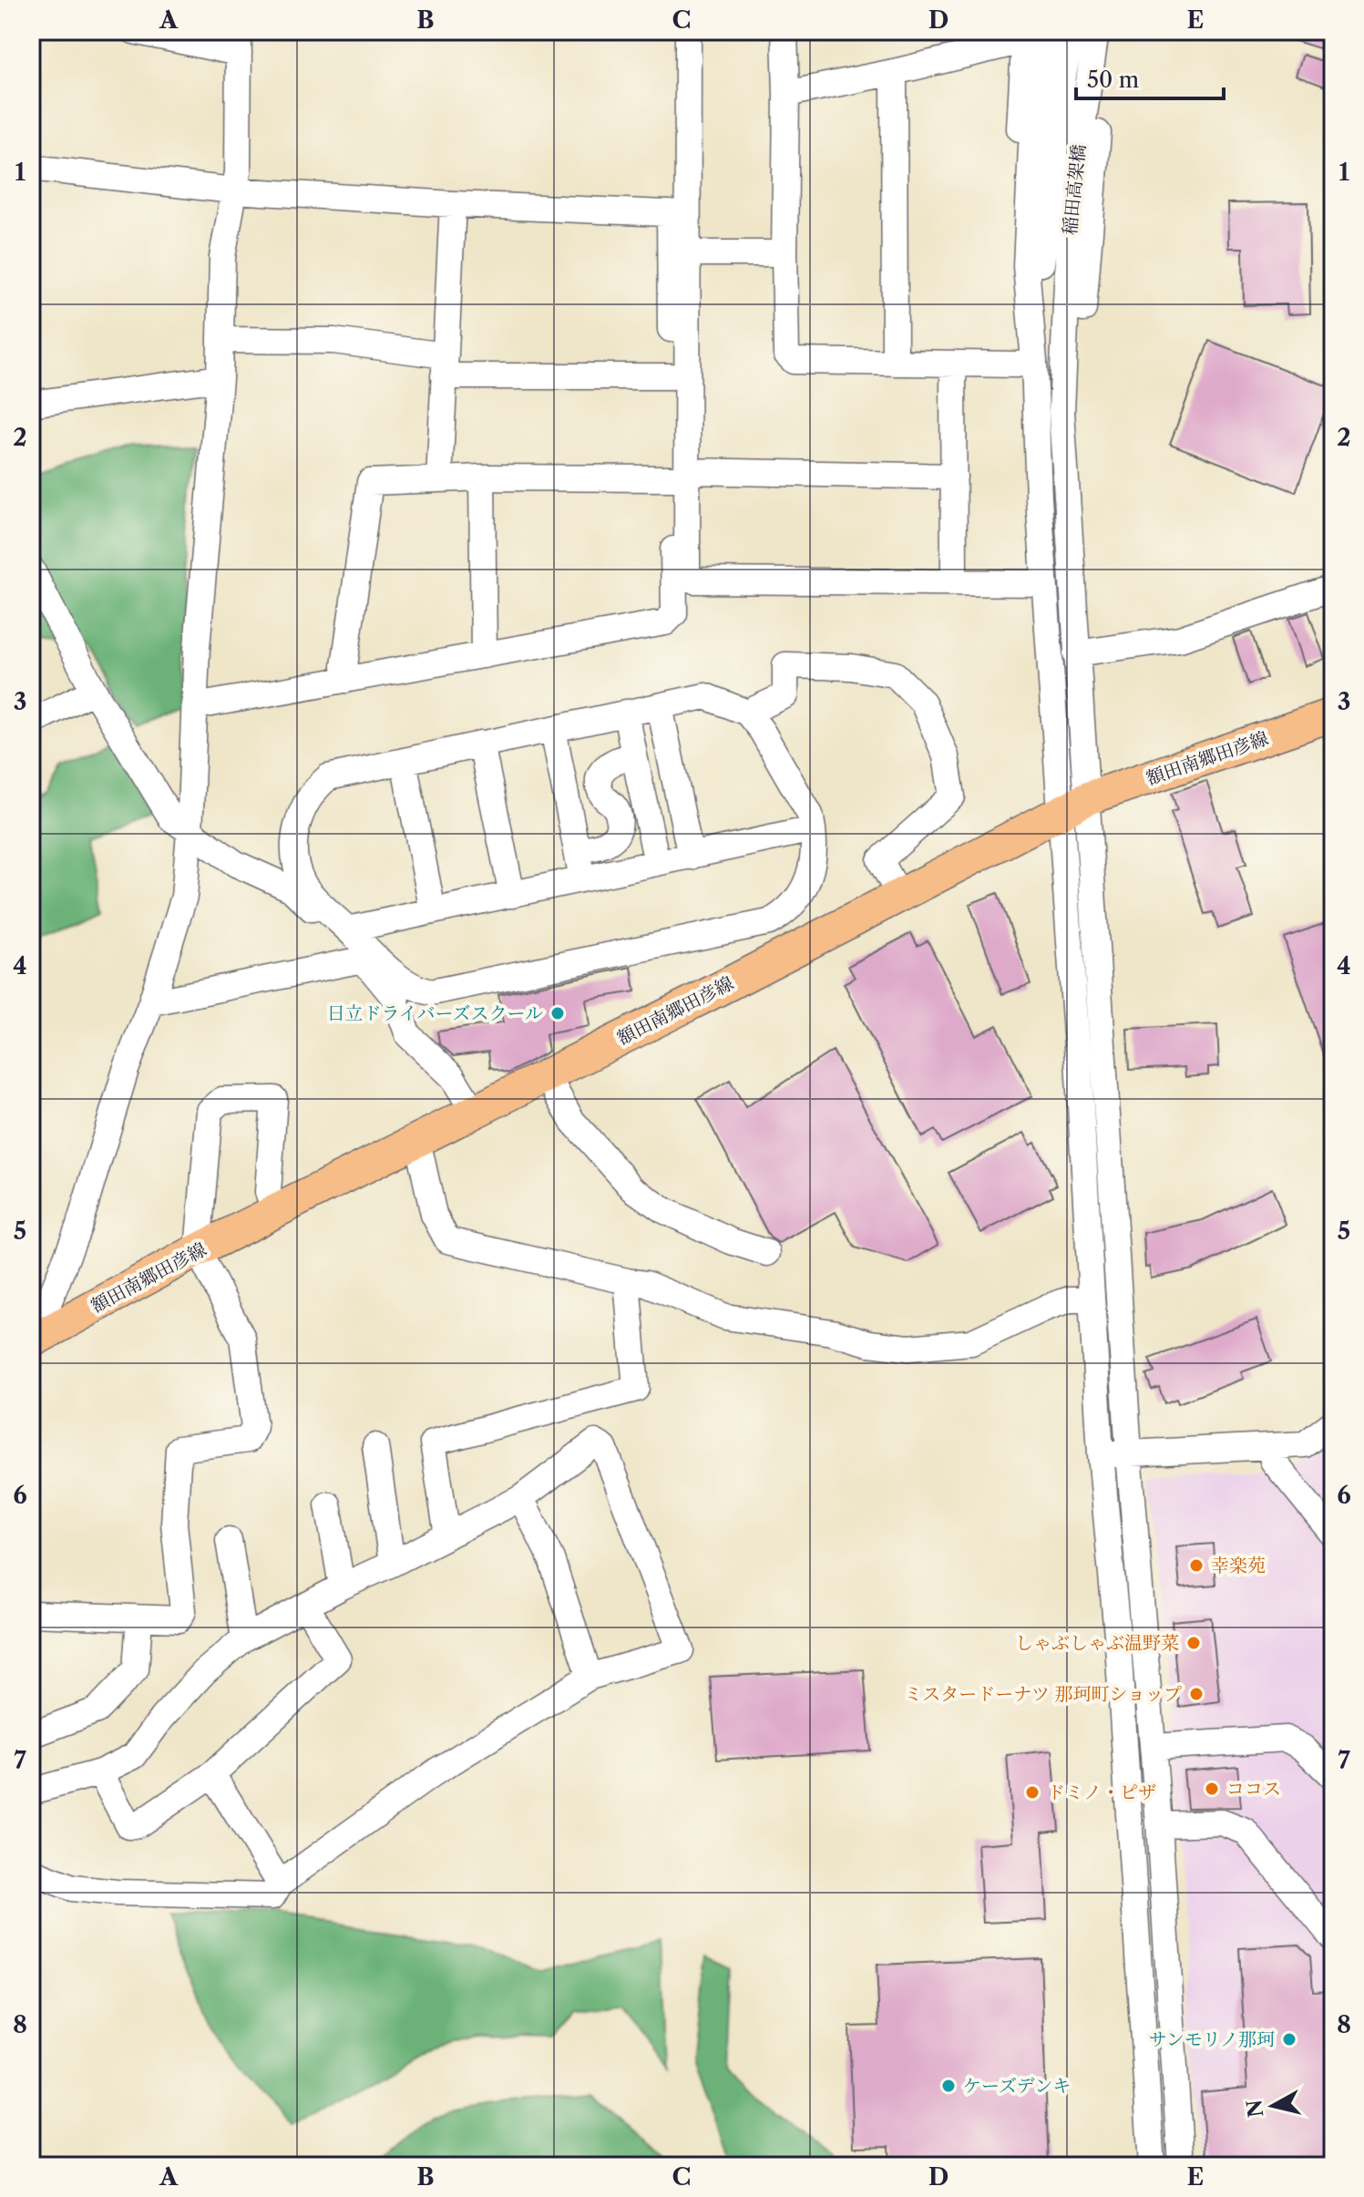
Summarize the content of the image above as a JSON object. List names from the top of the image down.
{
  "streets": {
    "main road": ["額田南郷田彦線"],
    "street": ["稲田高架橋"]
  },
  "places": [
    "日立ドライバーズスクール",
    "幸楽苑",
    "しゃぶしゃぶ温野菜",
    "ミスタードーナツ 那珂町ショップ",
    "ココス",
    "ドミノ・ピザ",
    "サンモリノ那珂",
    "ケーズデンキ"
  ],
  "scale_bar": "50 m",
  "north": "left",
  "grid": {
    "columns": [
      "A",
      "B",
      "C",
      "D",
      "E"
    ],
    "rows": [
      "1",
      "2",
      "3",
      "4",
      "5",
      "6",
      "7",
      "8"
    ]
  }
}
